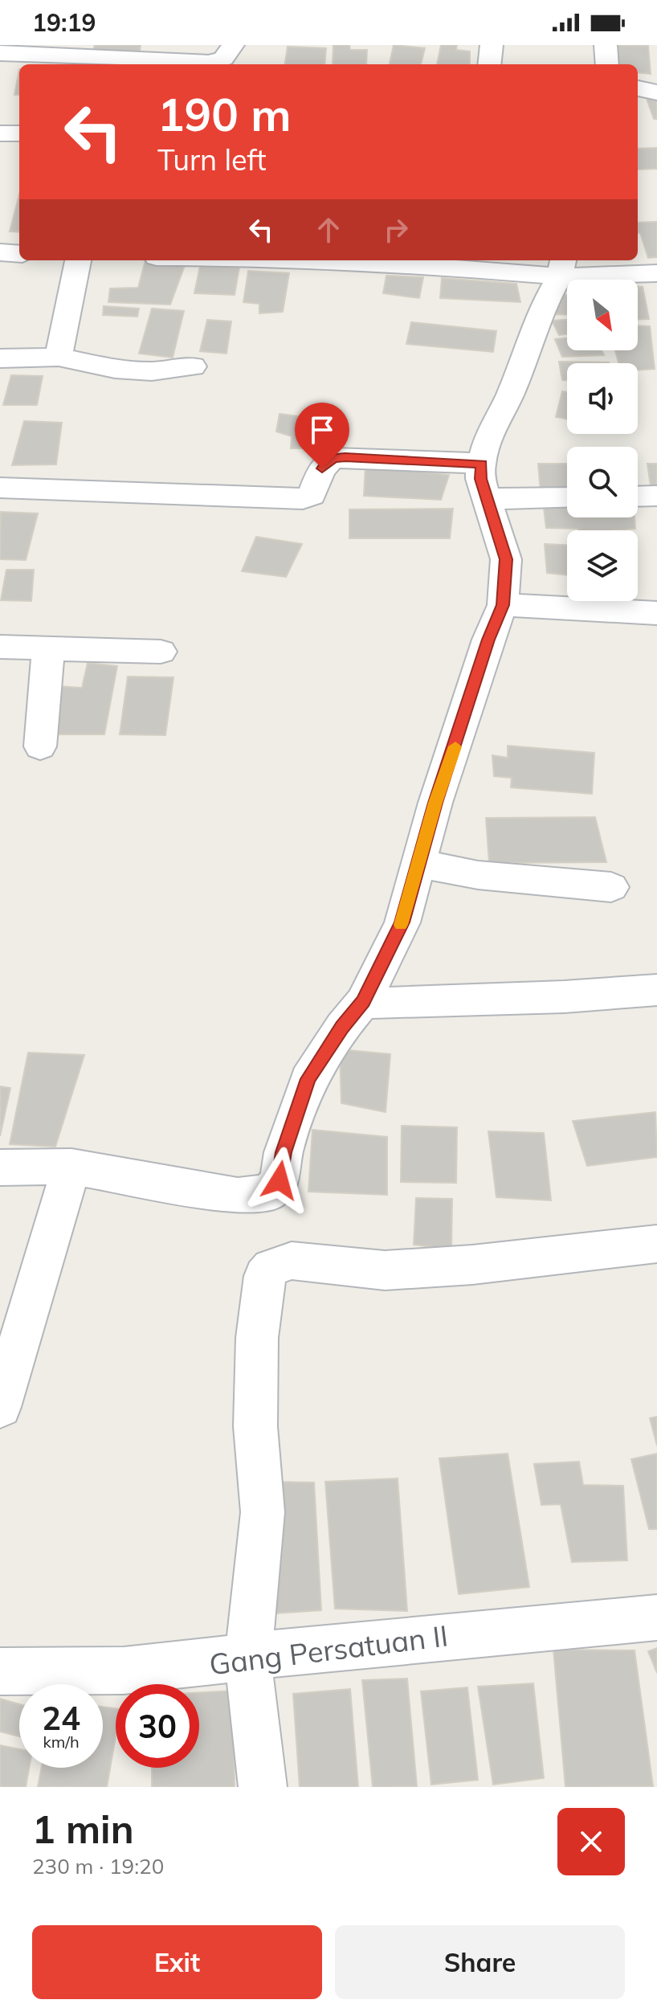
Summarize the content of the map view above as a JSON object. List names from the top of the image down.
{
  "streets": {
    "street": ["Gang Persatuan II"]
  },
  "north": "bottom right",
  "page": {
    "status": "19:19",
    "turn": ["190 m", "Turn left"],
    "speed": "24 km/h",
    "limit": "30",
    "heading": ["1 min", "230 m · 19:20"],
    "buttons": ["Exit", "Share"]
  }
}
